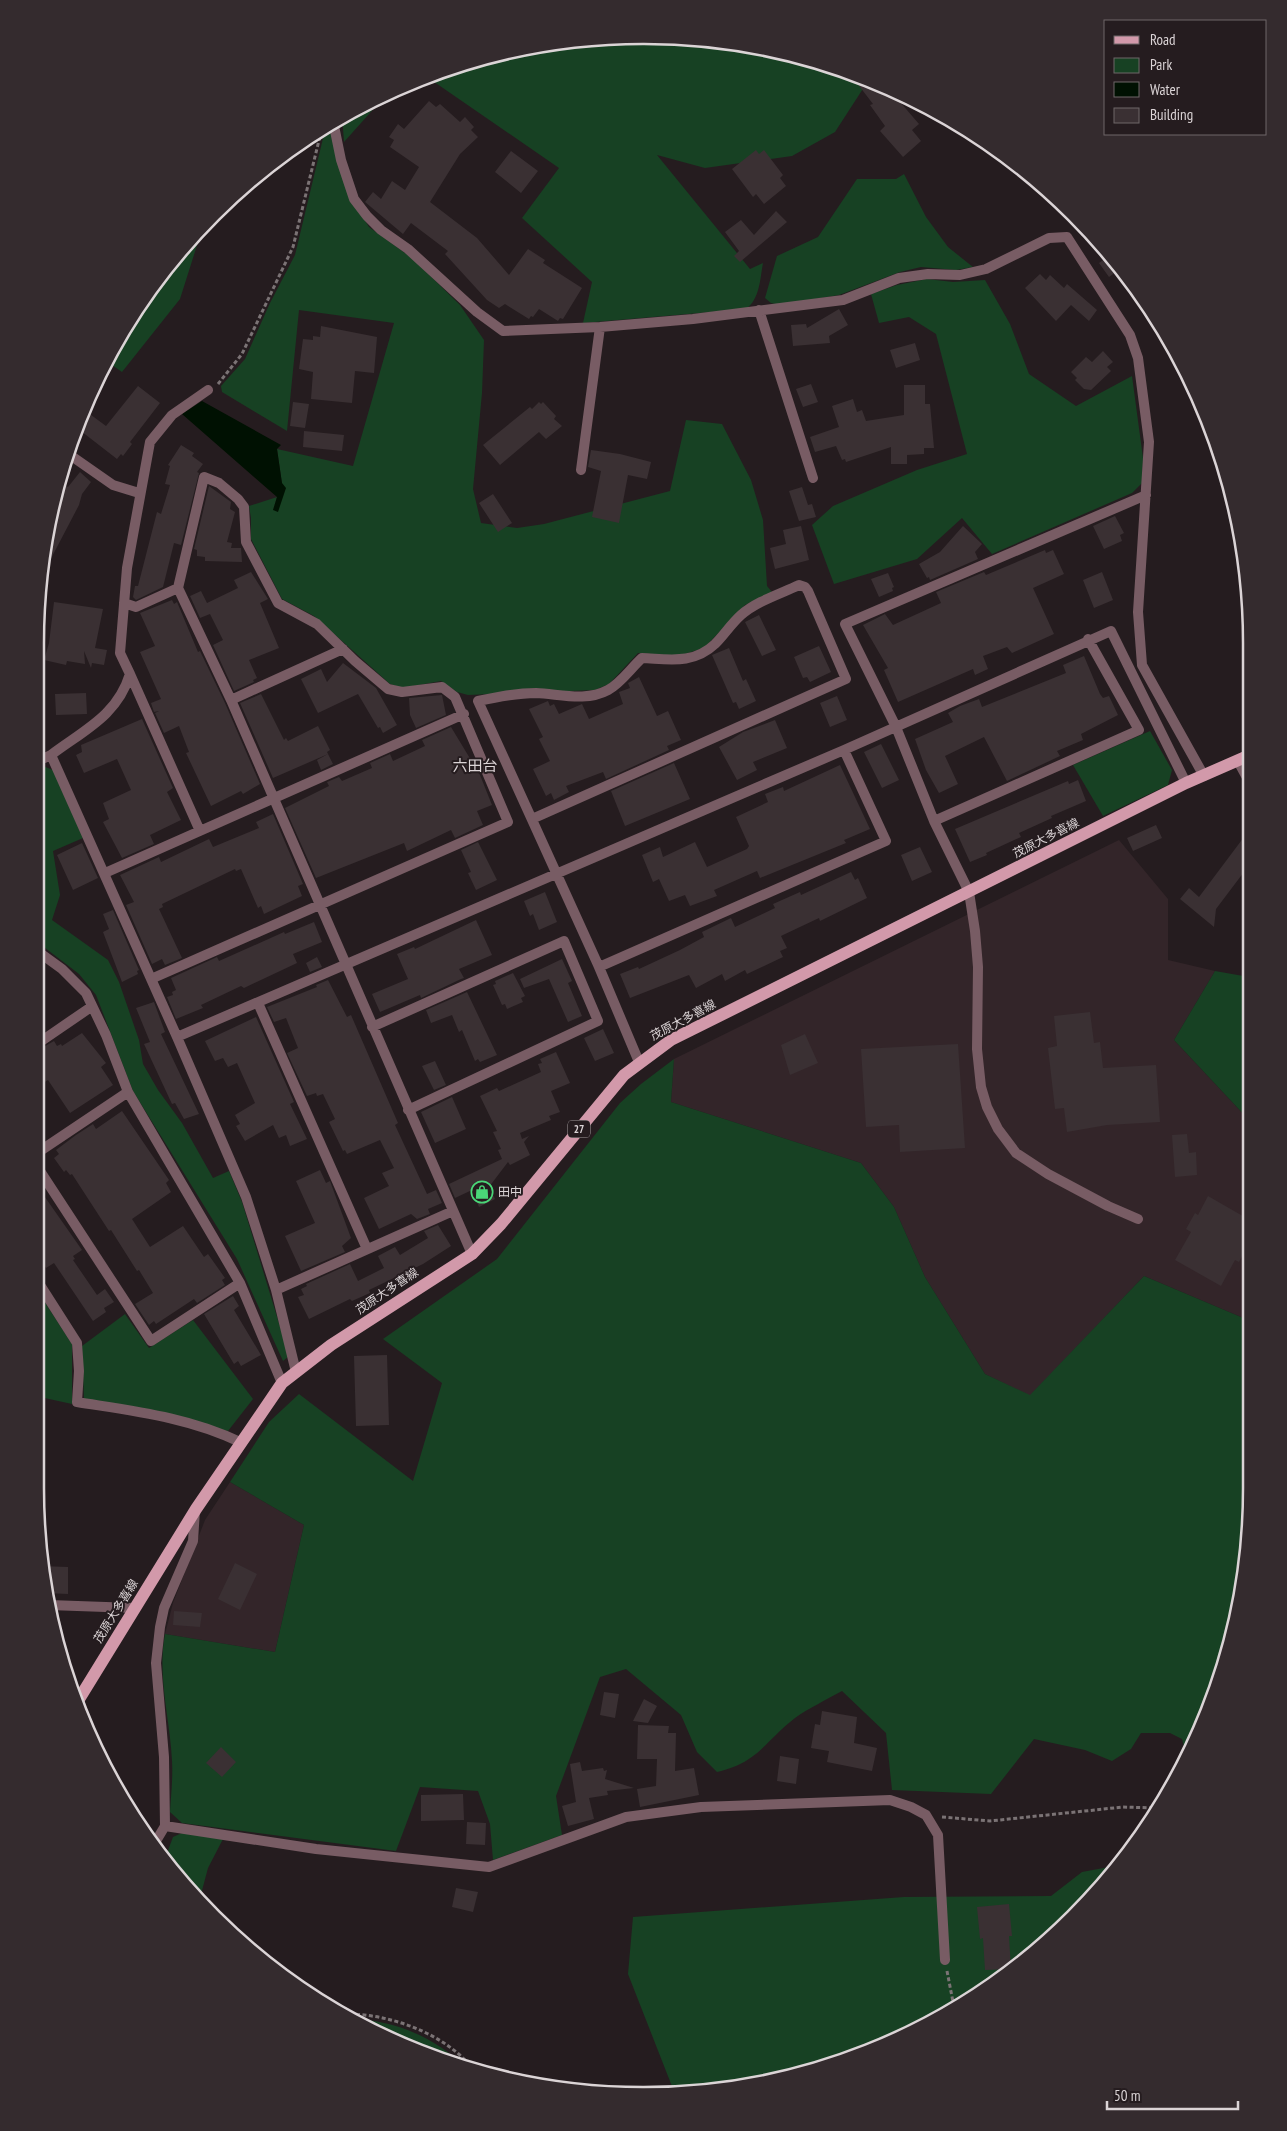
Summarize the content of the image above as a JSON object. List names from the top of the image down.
{
  "streets": {
    "main road": ["茂原大多喜線", "27"]
  },
  "districts": ["六田台"],
  "places": {
    "shop": ["田中"]
  },
  "legend": [
    "Road",
    "Park",
    "Water",
    "Building"
  ],
  "scale_bar": "50 m"
}
